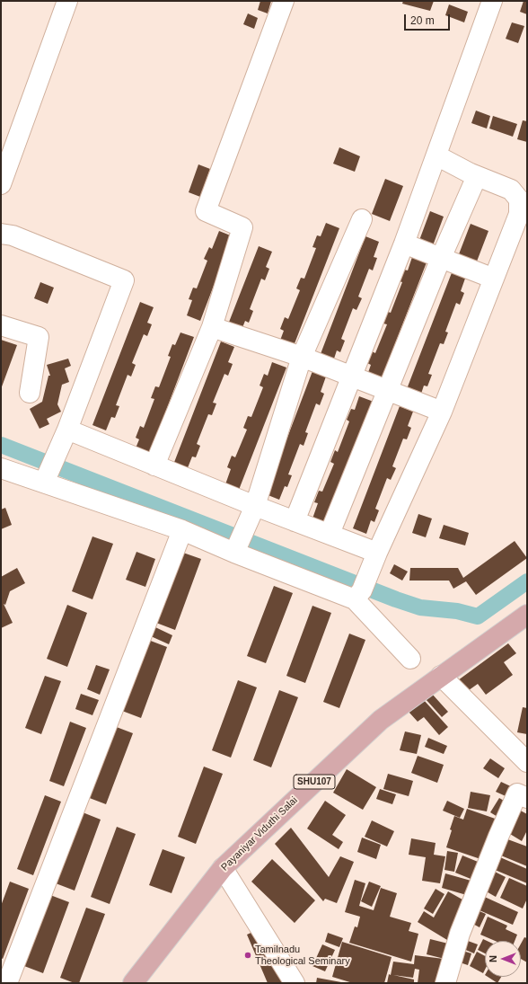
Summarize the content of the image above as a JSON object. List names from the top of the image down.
{
  "streets": {
    "main road": ["SHU107", "Payaniyar Viduthi Salai"]
  },
  "places": ["Tamilnadu Theological Seminary"],
  "scale_bar": "20 m",
  "north": "left"
}
